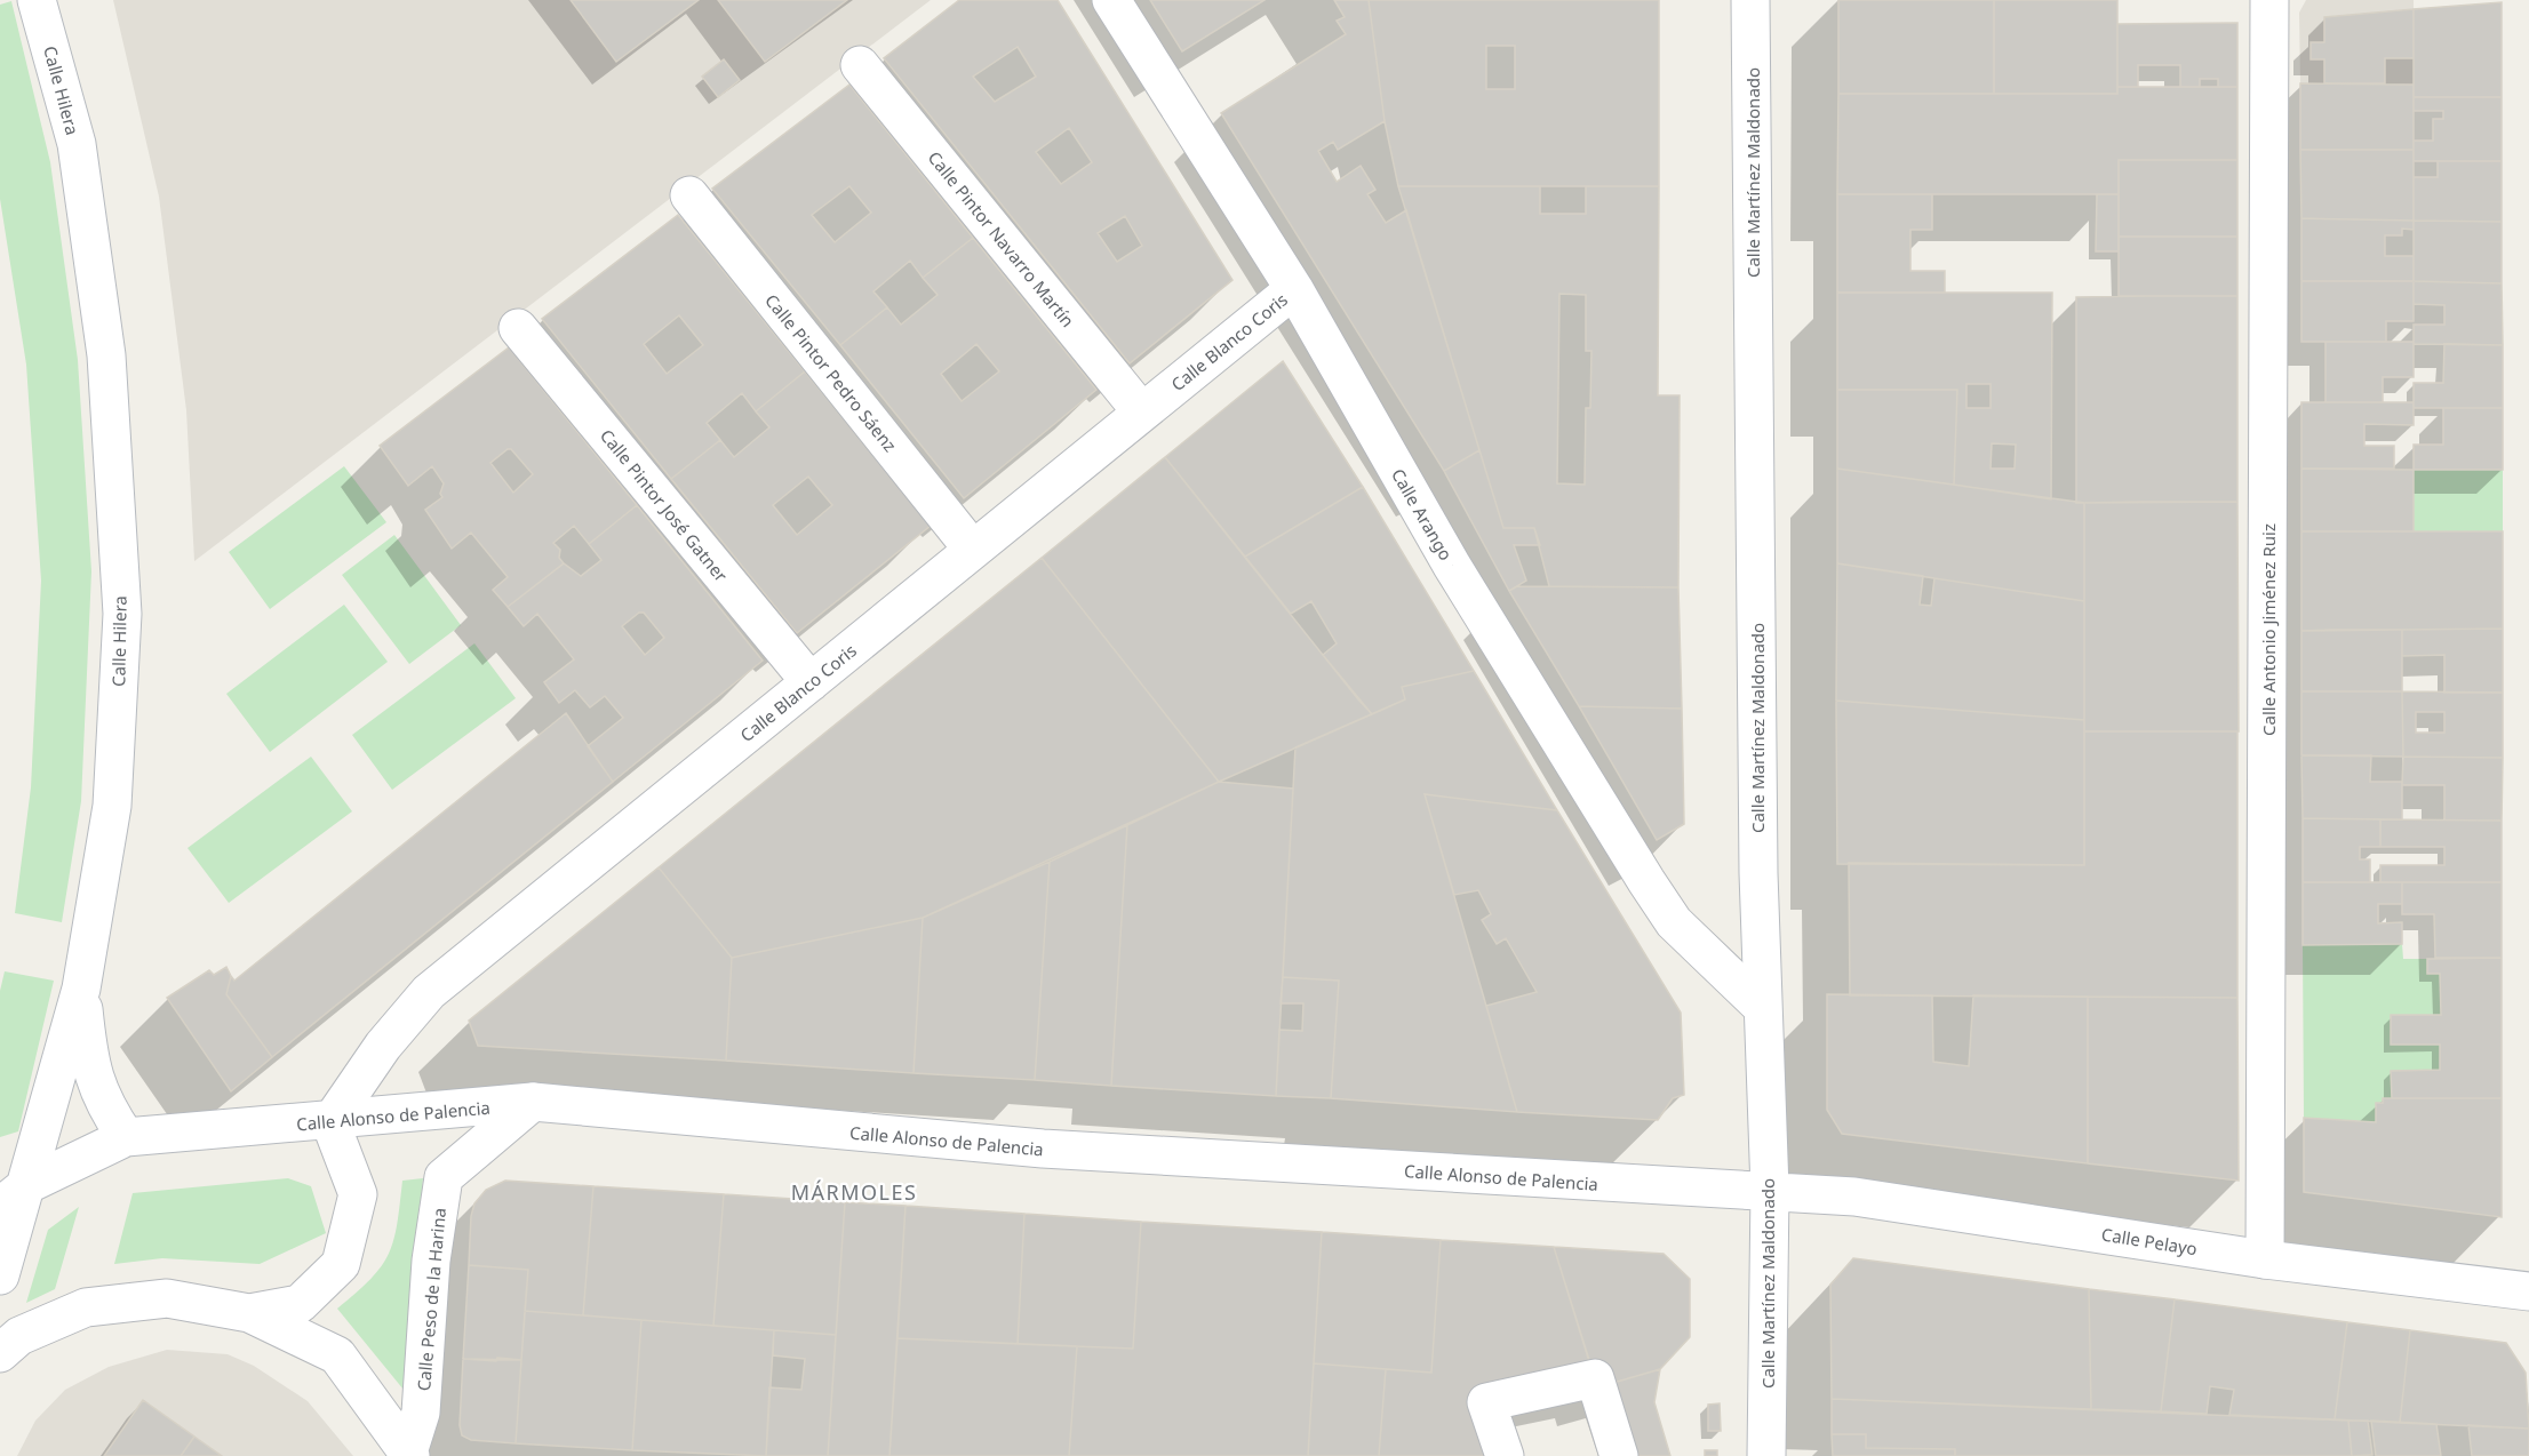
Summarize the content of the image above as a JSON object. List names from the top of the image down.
{
  "streets": {
    "street": [
      "Calle Hilera",
      "Calle Martínez Maldonado",
      "Calle Pintor Navarro Martín",
      "Calle Blanco Coris",
      "Calle Pintor Pedro Sáenz",
      "Calle Pintor José Gatner",
      "Calle Arango",
      "Calle Antonio Jiménez Ruiz",
      "Calle Alonso de Palencia",
      "Calle Pelayo",
      "Calle Peso de la Harina"
    ]
  },
  "crossings": [
    ["Calle Hilera", "Calle Alonso de Palencia"],
    ["Calle Martínez Maldonado", "Calle Arango"],
    ["Calle Martínez Maldonado", "Calle Alonso de Palencia"],
    ["Calle Martínez Maldonado", "Calle Pelayo"],
    ["Calle Pintor Navarro Martín", "Calle Blanco Coris"],
    ["Calle Blanco Coris", "Calle Pintor Pedro Sáenz"],
    ["Calle Blanco Coris", "Calle Pintor José Gatner"],
    ["Calle Blanco Coris", "Calle Arango"],
    ["Calle Blanco Coris", "Calle Alonso de Palencia"],
    ["Calle Antonio Jiménez Ruiz", "Calle Pelayo"],
    ["Calle Alonso de Palencia", "Calle Pelayo"],
    ["Calle Alonso de Palencia", "Calle Peso de la Harina"]
  ],
  "districts": ["MÁRMOLES"]
}
